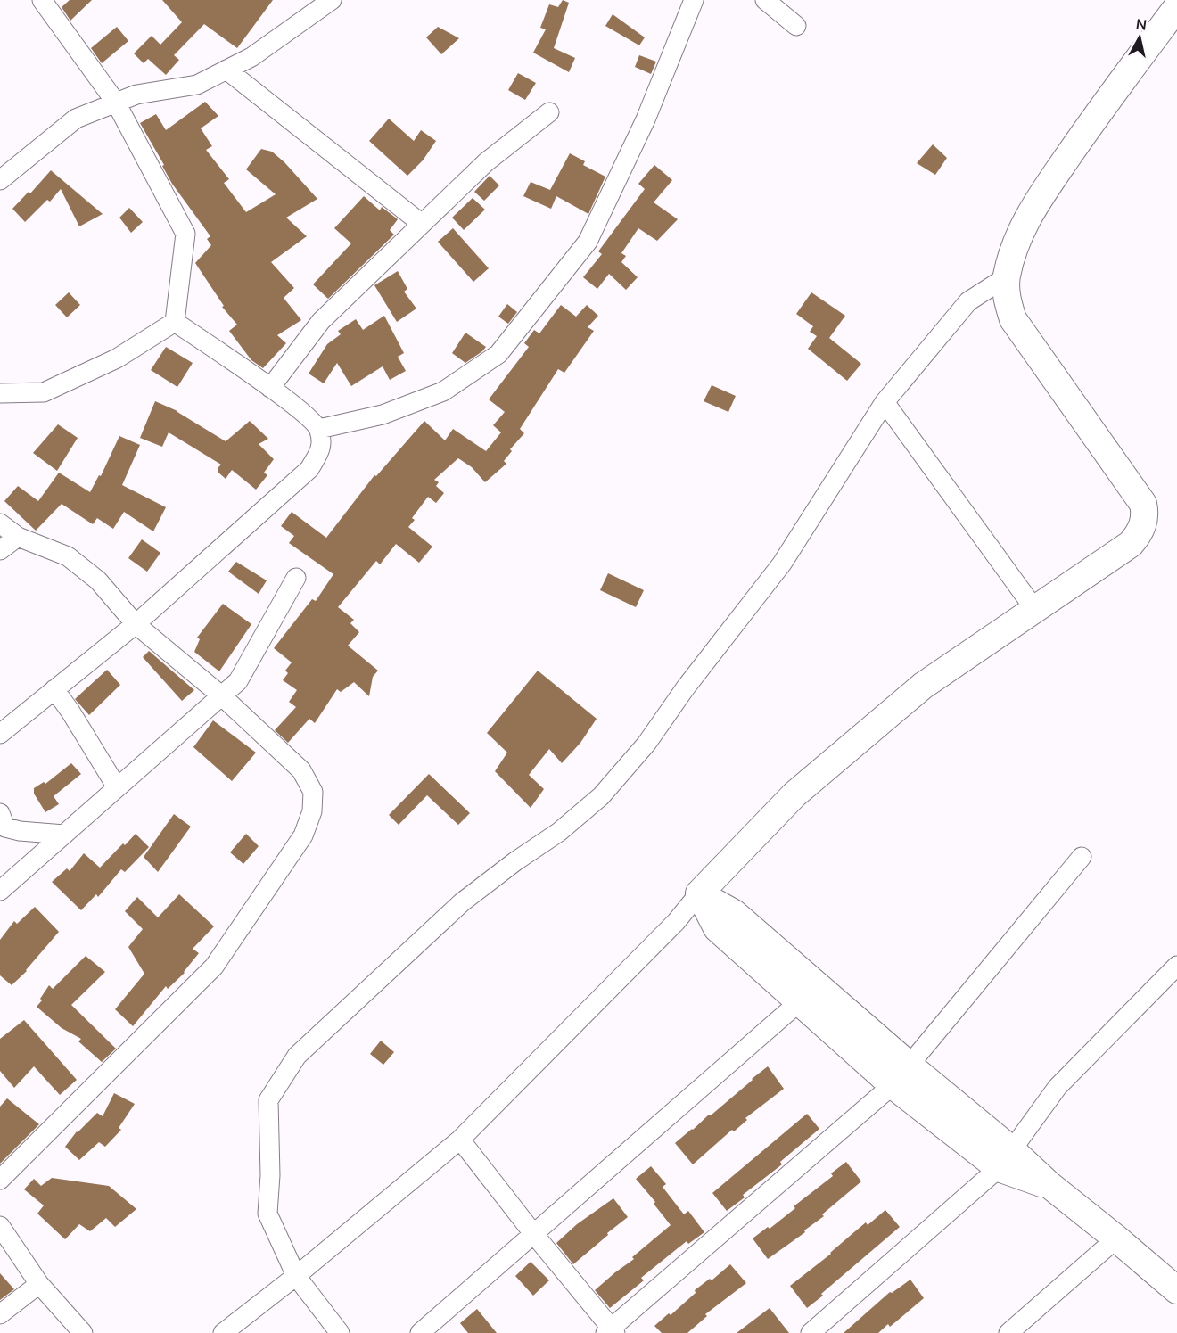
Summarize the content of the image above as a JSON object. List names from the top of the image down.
{
  "north": "top"
}
